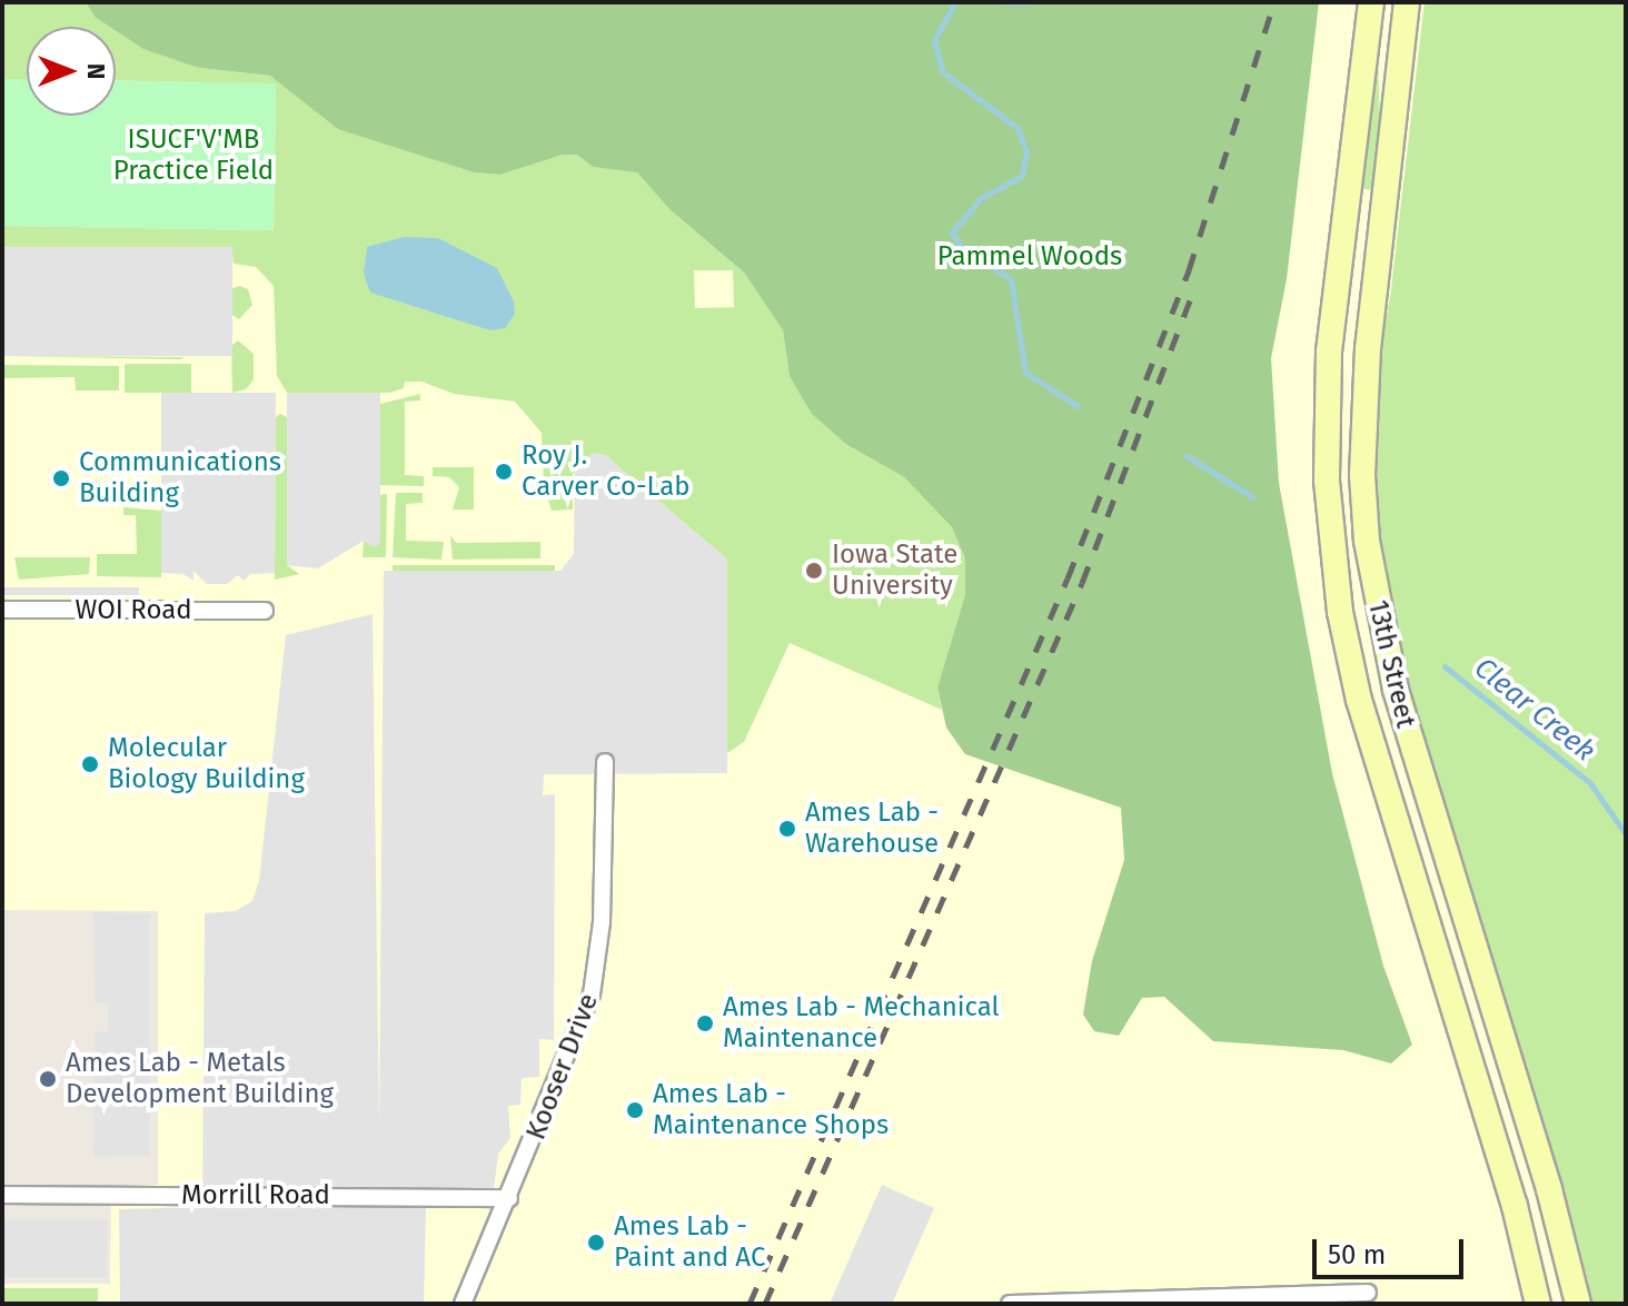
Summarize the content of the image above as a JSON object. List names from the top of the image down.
{
  "streets": {
    "main road": ["13th Street"],
    "street": ["WOI Road", "Kooser Drive", "Morrill Road"]
  },
  "crossings": [
    ["Kooser Drive", "Morrill Road"]
  ],
  "water": ["Clear Creek"],
  "parks": ["ISUCF'V'MB Practice Field", "Pammel Woods"],
  "places": [
    "Roy J. Carver Co-Lab",
    "Communications Building",
    "Iowa State University",
    "Molecular Biology Building",
    "Ames Lab - Warehouse",
    "Ames Lab - Mechanical Maintenance",
    "Ames Lab - Metals Development Building",
    "Ames Lab - Maintenance Shops",
    "Ames Lab - Paint and AC"
  ],
  "scale_bar": "50 m",
  "north": "right"
}
